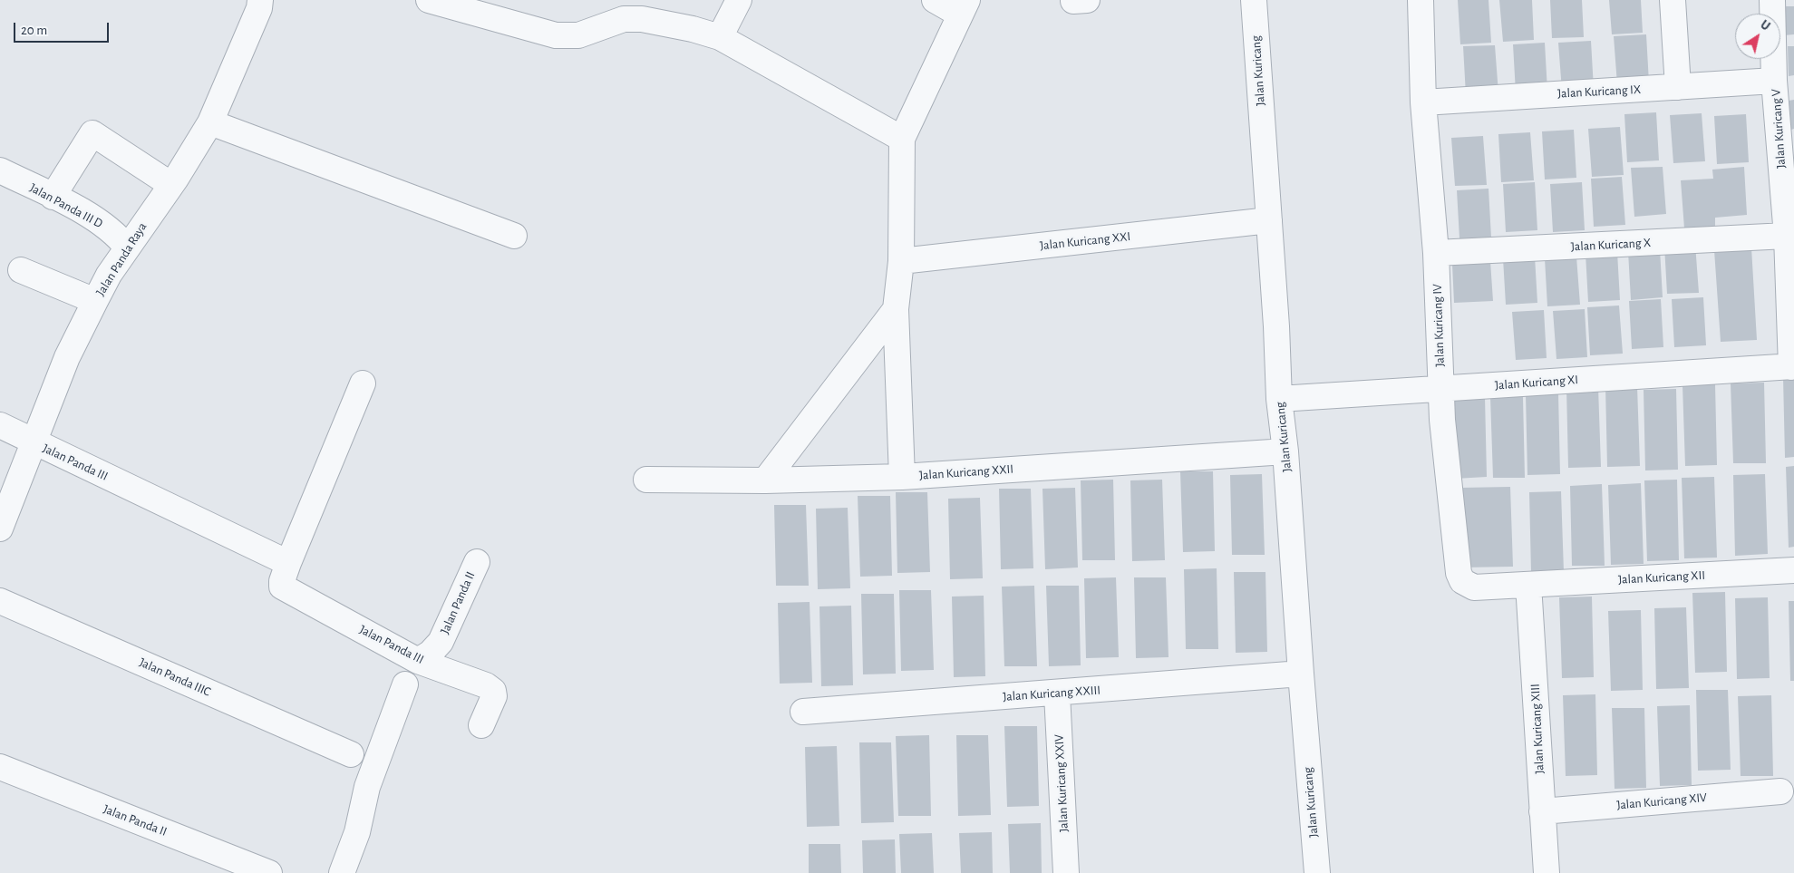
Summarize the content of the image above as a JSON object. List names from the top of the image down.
{
  "streets": {
    "street": [
      "Jalan Kuricang",
      "Jalan Kuricang IX",
      "Jalan Kuricang V",
      "Jalan Panda III D",
      "Jalan Kuricang XXI",
      "Jalan Kuricang X",
      "Jalan Panda Raya",
      "Jalan Kuricang IV",
      "Jalan Kuricang XI",
      "Jalan Panda III",
      "Jalan Kuricang XXII",
      "Jalan Kuricang XII",
      "Jalan Panda II",
      "Jalan Panda IIIC",
      "Jalan Kuricang XXIII",
      "Jalan Kuricang XIII",
      "Jalan Kuricang XXIV",
      "Jalan Kuricang XIV"
    ]
  },
  "crossings": [
    ["Jalan Kuricang", "Jalan Kuricang XXI"],
    ["Jalan Kuricang", "Jalan Kuricang XI"],
    ["Jalan Kuricang", "Jalan Kuricang XXII"],
    ["Jalan Kuricang", "Jalan Kuricang XXIII"],
    ["Jalan Kuricang IX", "Jalan Kuricang V"],
    ["Jalan Kuricang IX", "Jalan Kuricang IV"],
    ["Jalan Kuricang V", "Jalan Kuricang X"],
    ["Jalan Kuricang V", "Jalan Kuricang XI"],
    ["Jalan Panda III D", "Jalan Panda Raya"],
    ["Jalan Kuricang X", "Jalan Kuricang IV"],
    ["Jalan Panda Raya", "Jalan Panda III"],
    ["Jalan Kuricang IV", "Jalan Kuricang XI"],
    ["Jalan Kuricang IV", "Jalan Kuricang XII"],
    ["Jalan Kuricang IV", "Jalan Kuricang XIII"],
    ["Jalan Panda III", "Jalan Panda II"],
    ["Jalan Kuricang XII", "Jalan Kuricang XIII"],
    ["Jalan Kuricang XXIII", "Jalan Kuricang XXIV"],
    ["Jalan Kuricang XIII", "Jalan Kuricang XIV"]
  ],
  "scale_bar": "20 m",
  "north": "top right"
}
